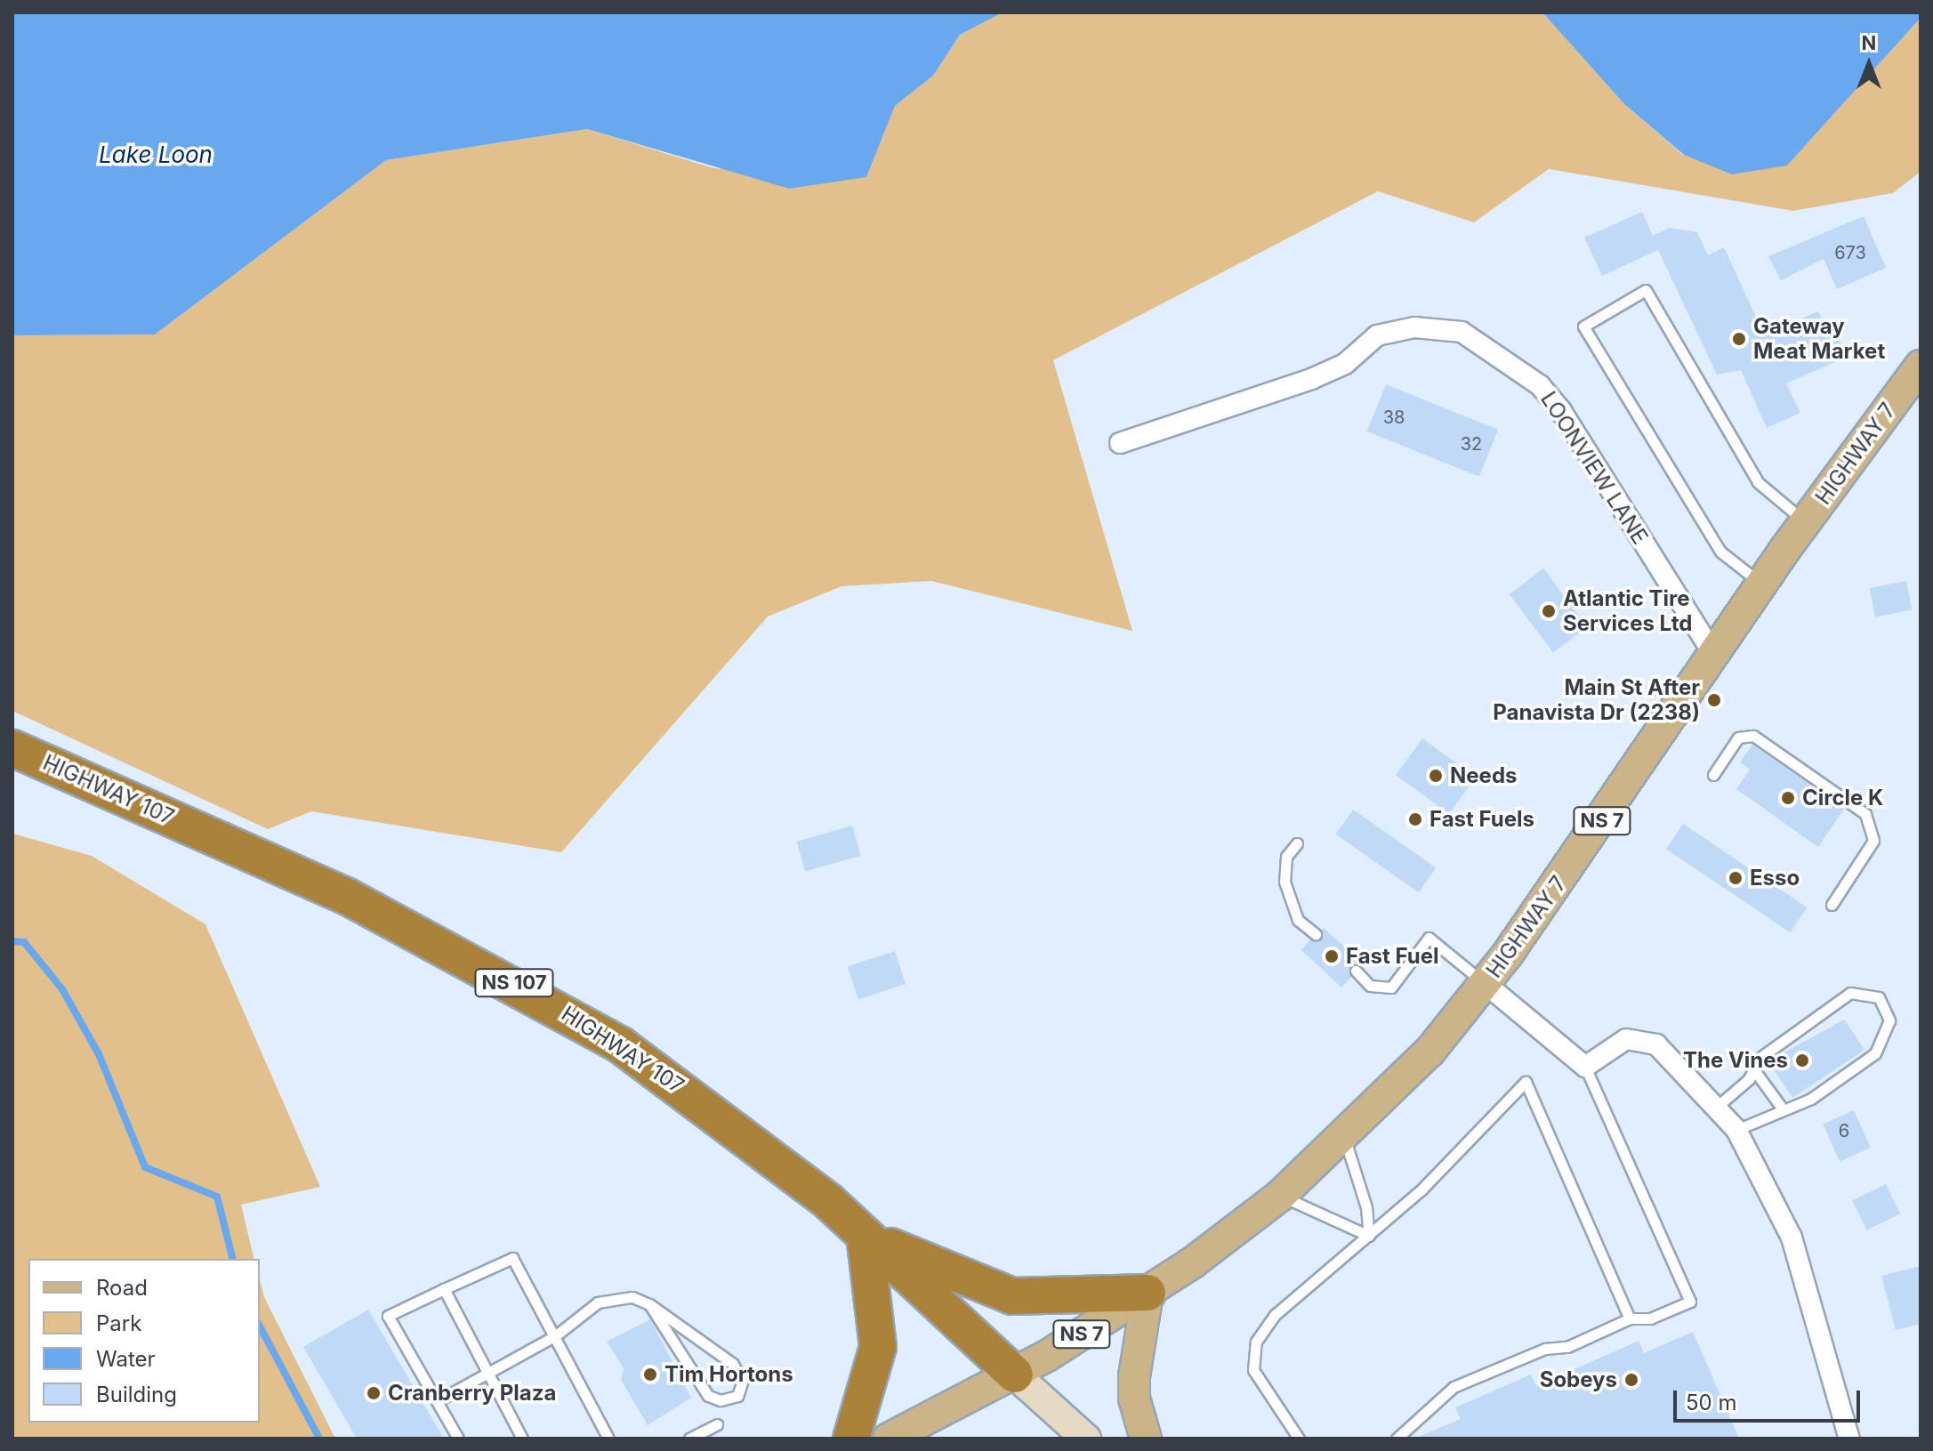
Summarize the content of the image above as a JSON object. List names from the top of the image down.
{
  "streets": {
    "highway": ["HIGHWAY 107", "NS 107"],
    "main road": ["HIGHWAY 7", "NS 7"],
    "street": ["LOONVIEW LANE"]
  },
  "crossings": [
    ["HIGHWAY 7", "LOONVIEW LANE"],
    ["HIGHWAY 7", "HIGHWAY 107"],
    ["HIGHWAY 7", "NS 7"],
    ["HIGHWAY 107", "NS 7"]
  ],
  "water": ["Lake Loon"],
  "places": [
    "Gateway Meat Market",
    "Atlantic Tire Services Ltd",
    "Main St After Panavista Dr (2238)",
    "Needs",
    "Circle K",
    "Fast Fuels",
    "Esso",
    "Fast Fuel",
    "The Vines",
    "Tim Hortons",
    "Sobeys",
    "Cranberry Plaza"
  ],
  "house_numbers": [
    "673",
    "38",
    "32",
    "6"
  ],
  "legend": [
    "Road",
    "Park",
    "Water",
    "Building"
  ],
  "scale_bar": "50 m",
  "north": "top"
}
